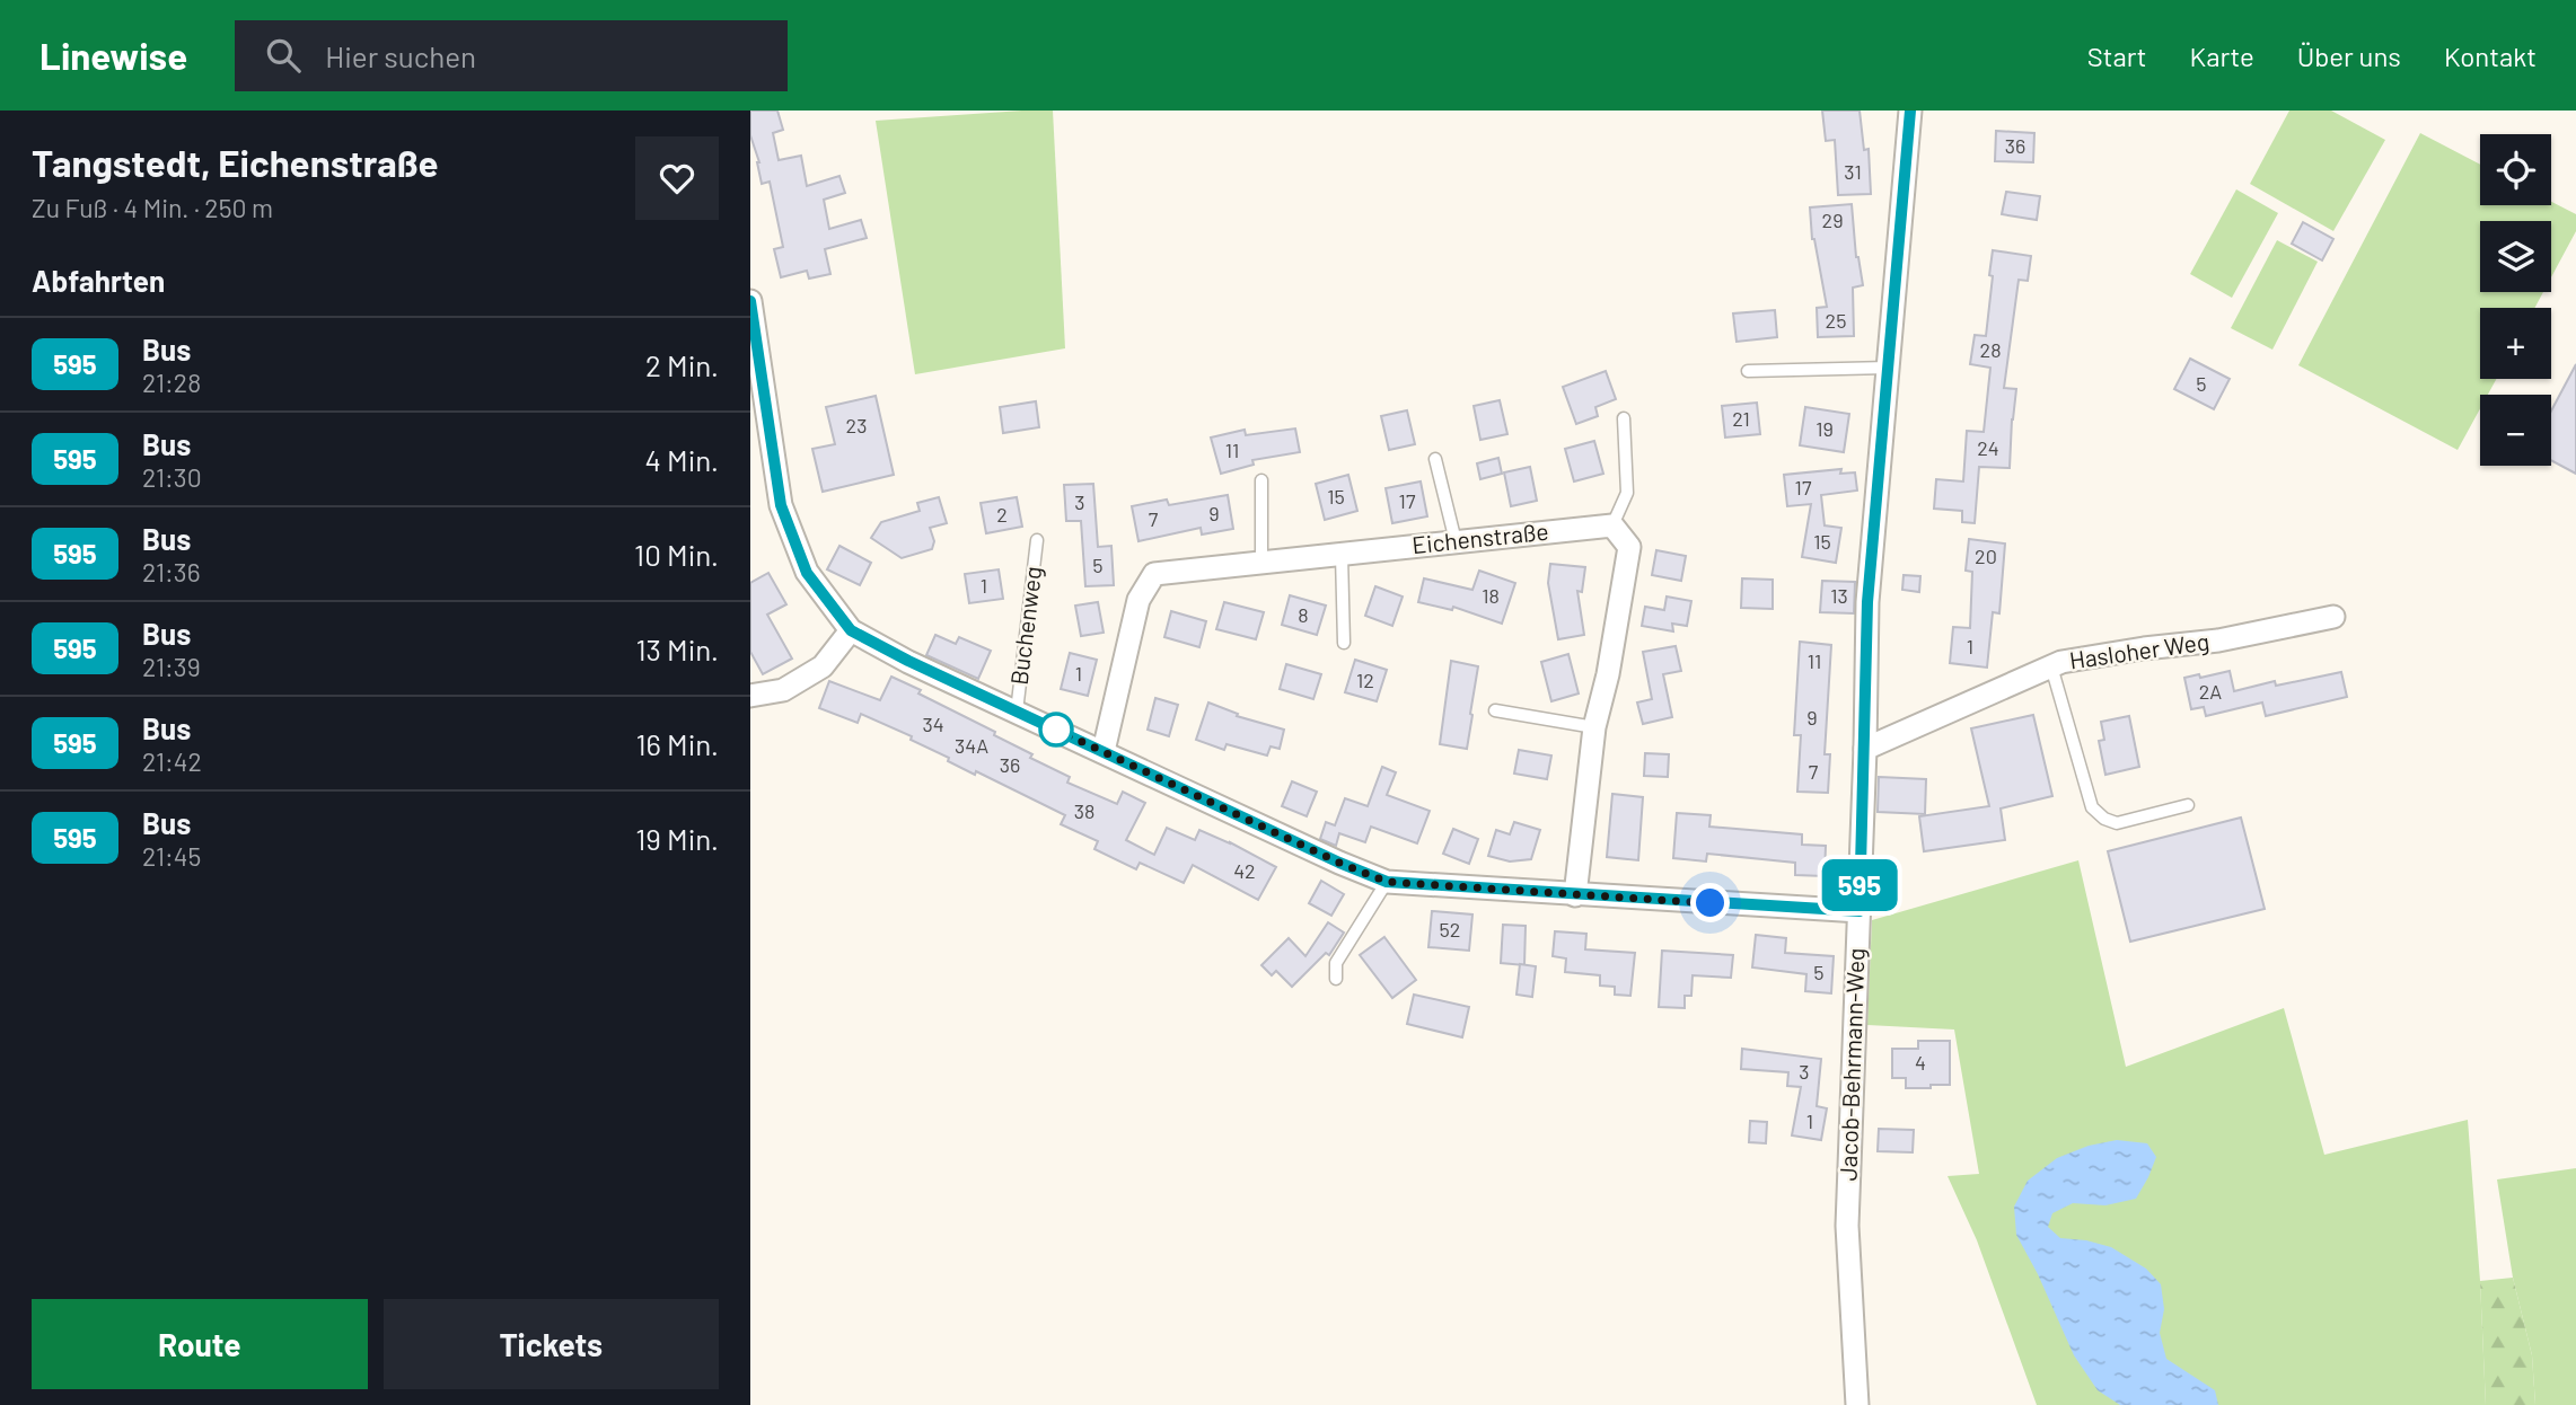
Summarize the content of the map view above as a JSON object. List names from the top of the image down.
{
  "streets": {
    "street": ["Eichenstraße", "Hasloher Weg", "Jacob-Behrmann-Weg"],
    "lane": ["Buchenweg"]
  },
  "crossings": [
    ["Hasloher Weg", "Jacob-Behrmann-Weg"]
  ],
  "lines": ["bus line 595"],
  "house_numbers": [
    "36",
    "31",
    "29",
    "25",
    "28",
    "5",
    "21",
    "23",
    "19",
    "24",
    "11",
    "17",
    "15",
    "17",
    "3",
    "9",
    "2",
    "7",
    "15",
    "20",
    "5",
    "1",
    "18",
    "13",
    "8",
    "1",
    "11",
    "1",
    "12",
    "2A",
    "9",
    "34",
    "34A",
    "36",
    "7",
    "38",
    "42",
    "52",
    "5",
    "4",
    "3",
    "1"
  ],
  "page": {
    "header": "Linewise",
    "search": "Hier suchen",
    "nav": [
      "Start",
      "Karte",
      "Über uns",
      "Kontakt"
    ],
    "heading": [
      ["Tangstedt, Eichenstraße", "Zu Fuß · 4 Min. · 250 m"],
      "Abfahrten"
    ],
    "on_map": "595",
    "map_buttons": ["+", "−"],
    "list": [
      {
        "mark": "595",
        "name": "Bus",
        "note": "21:28",
        "value": "2 Min."
      },
      {
        "mark": "595",
        "name": "Bus",
        "note": "21:30",
        "value": "4 Min."
      },
      {
        "mark": "595",
        "name": "Bus",
        "note": "21:36",
        "value": "10 Min."
      },
      {
        "mark": "595",
        "name": "Bus",
        "note": "21:39",
        "value": "13 Min."
      },
      {
        "mark": "595",
        "name": "Bus",
        "note": "21:42",
        "value": "16 Min."
      },
      {
        "mark": "595",
        "name": "Bus",
        "note": "21:45",
        "value": "19 Min."
      }
    ],
    "buttons": ["Route", "Tickets"]
  }
}
